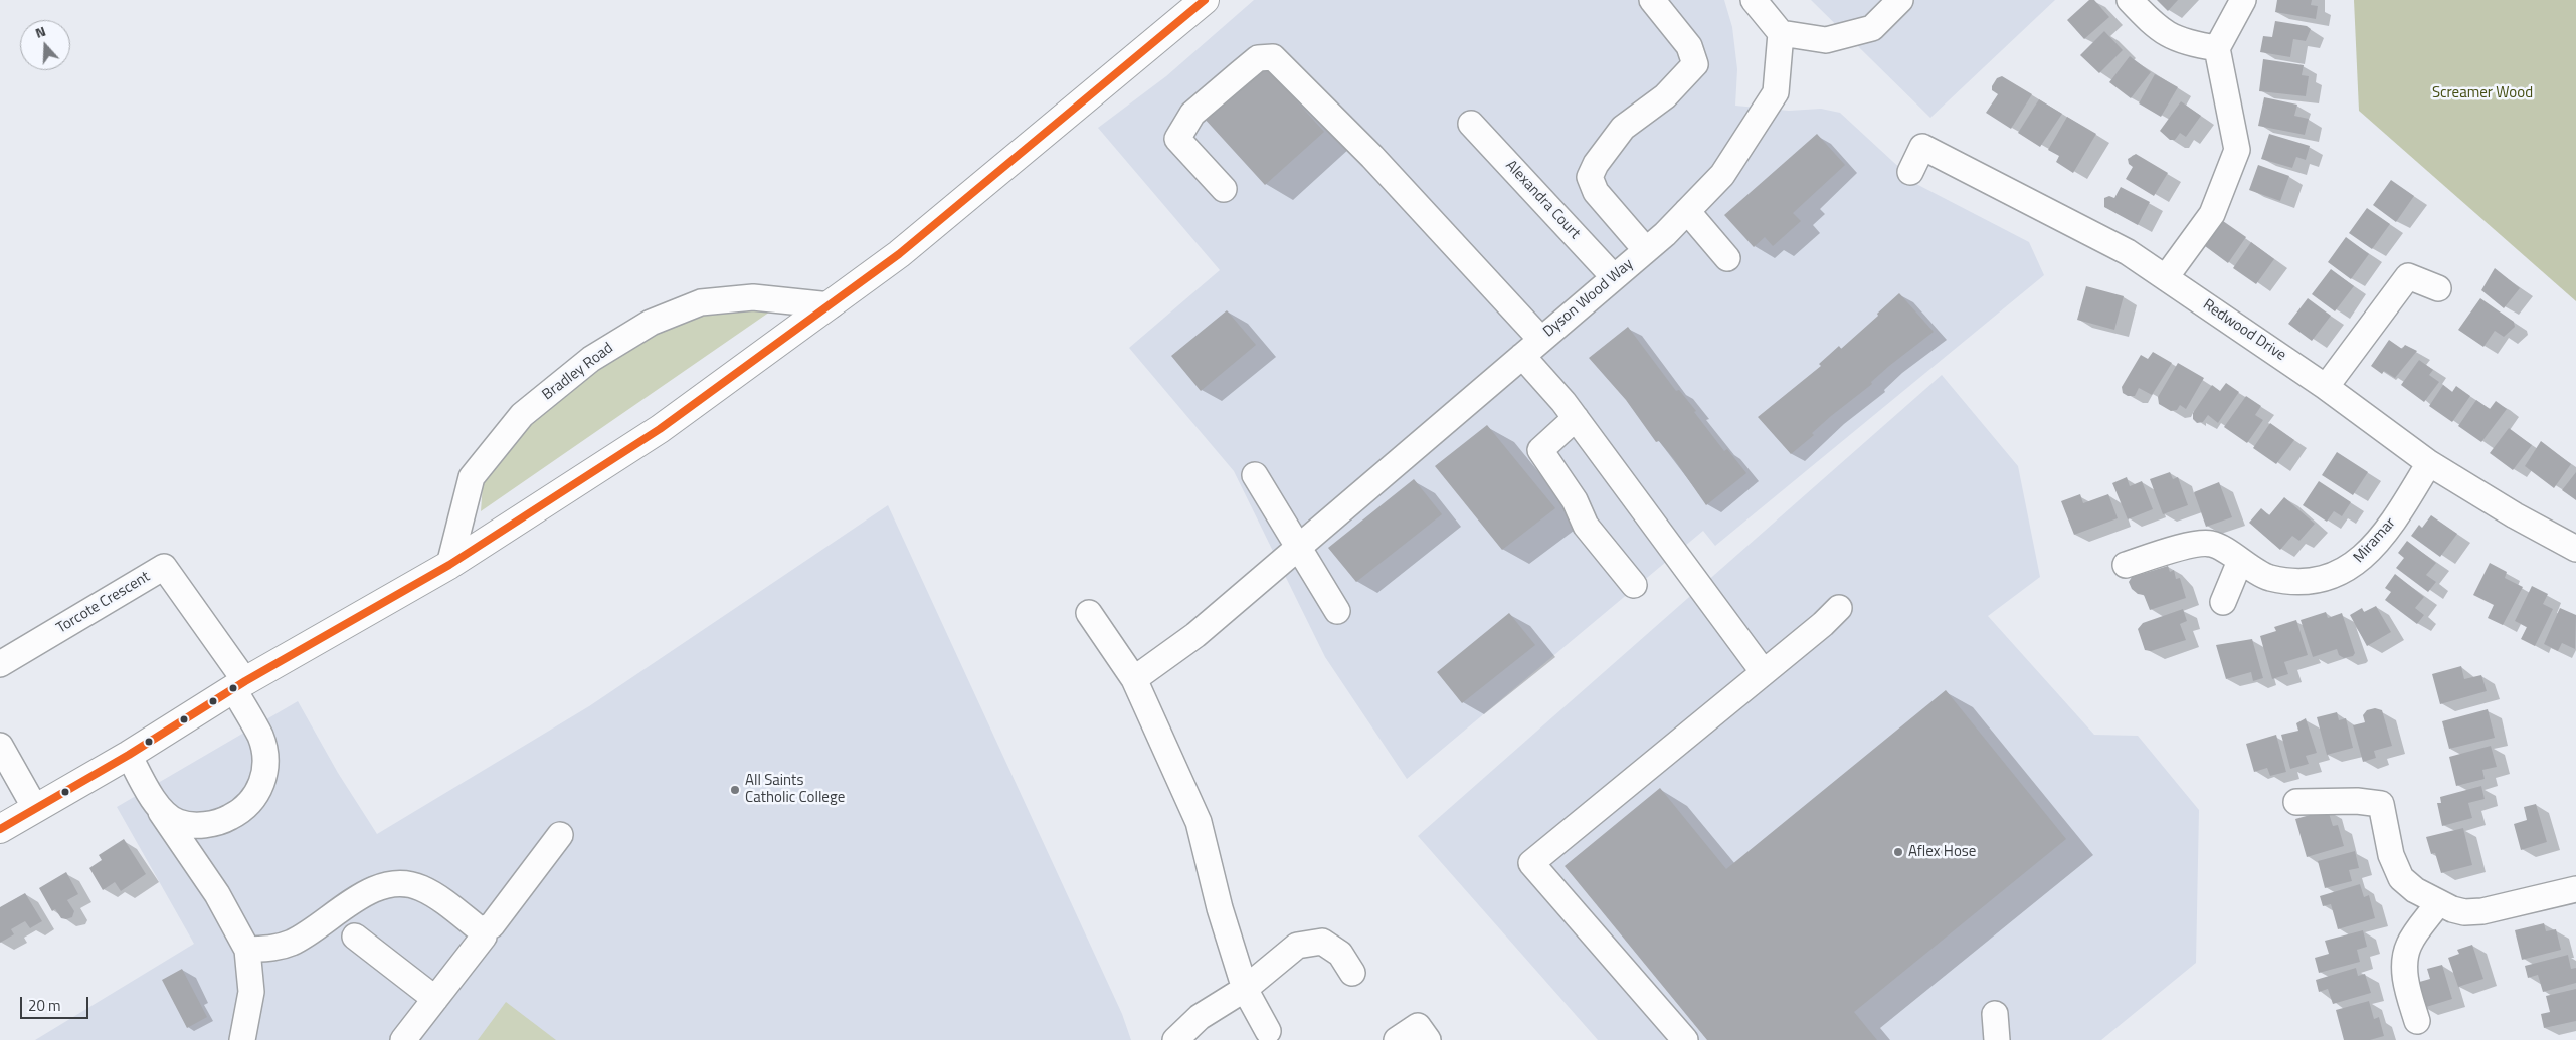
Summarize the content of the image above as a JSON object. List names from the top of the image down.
{
  "streets": {
    "street": [
      "Alexandra Court",
      "Dyson Wood Way",
      "Redwood Drive",
      "Bradley Road",
      "Miramar",
      "Torcote Crescent"
    ]
  },
  "crossings": [
    ["Alexandra Court", "Dyson Wood Way"],
    ["Redwood Drive", "Miramar"]
  ],
  "parks": ["Screamer Wood"],
  "places": ["All Saints Catholic College", "Aflex Hose"],
  "scale_bar": "20 m",
  "north": "top"
}
